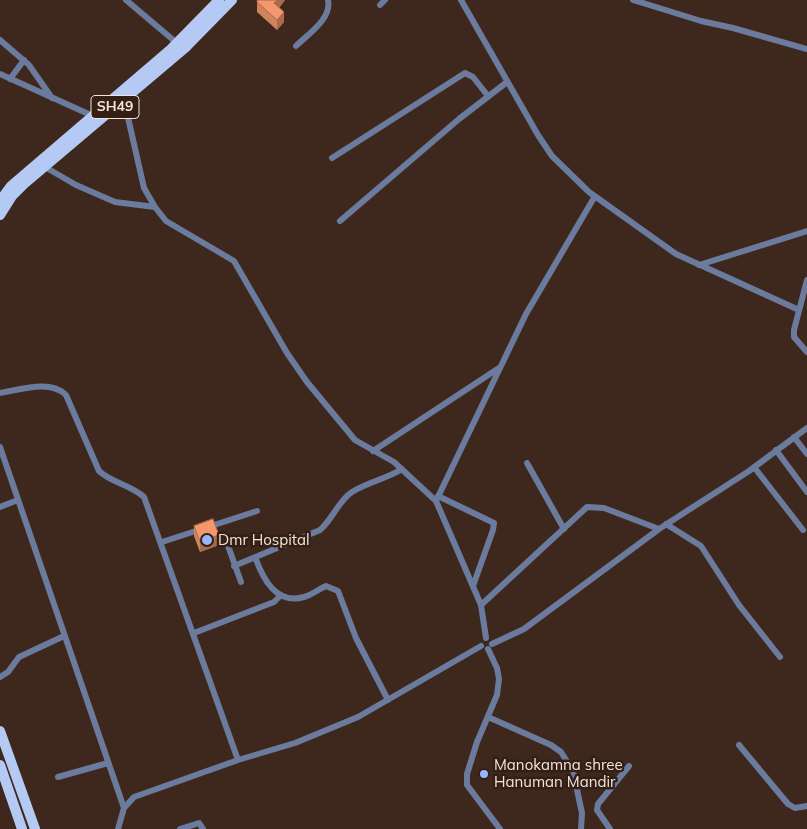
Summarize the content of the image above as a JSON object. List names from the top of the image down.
{
  "streets": {
    "main road": ["SH49"]
  },
  "places": ["Dmr Hospital", "Manokamna shree Hanuman Mandir"]
}
